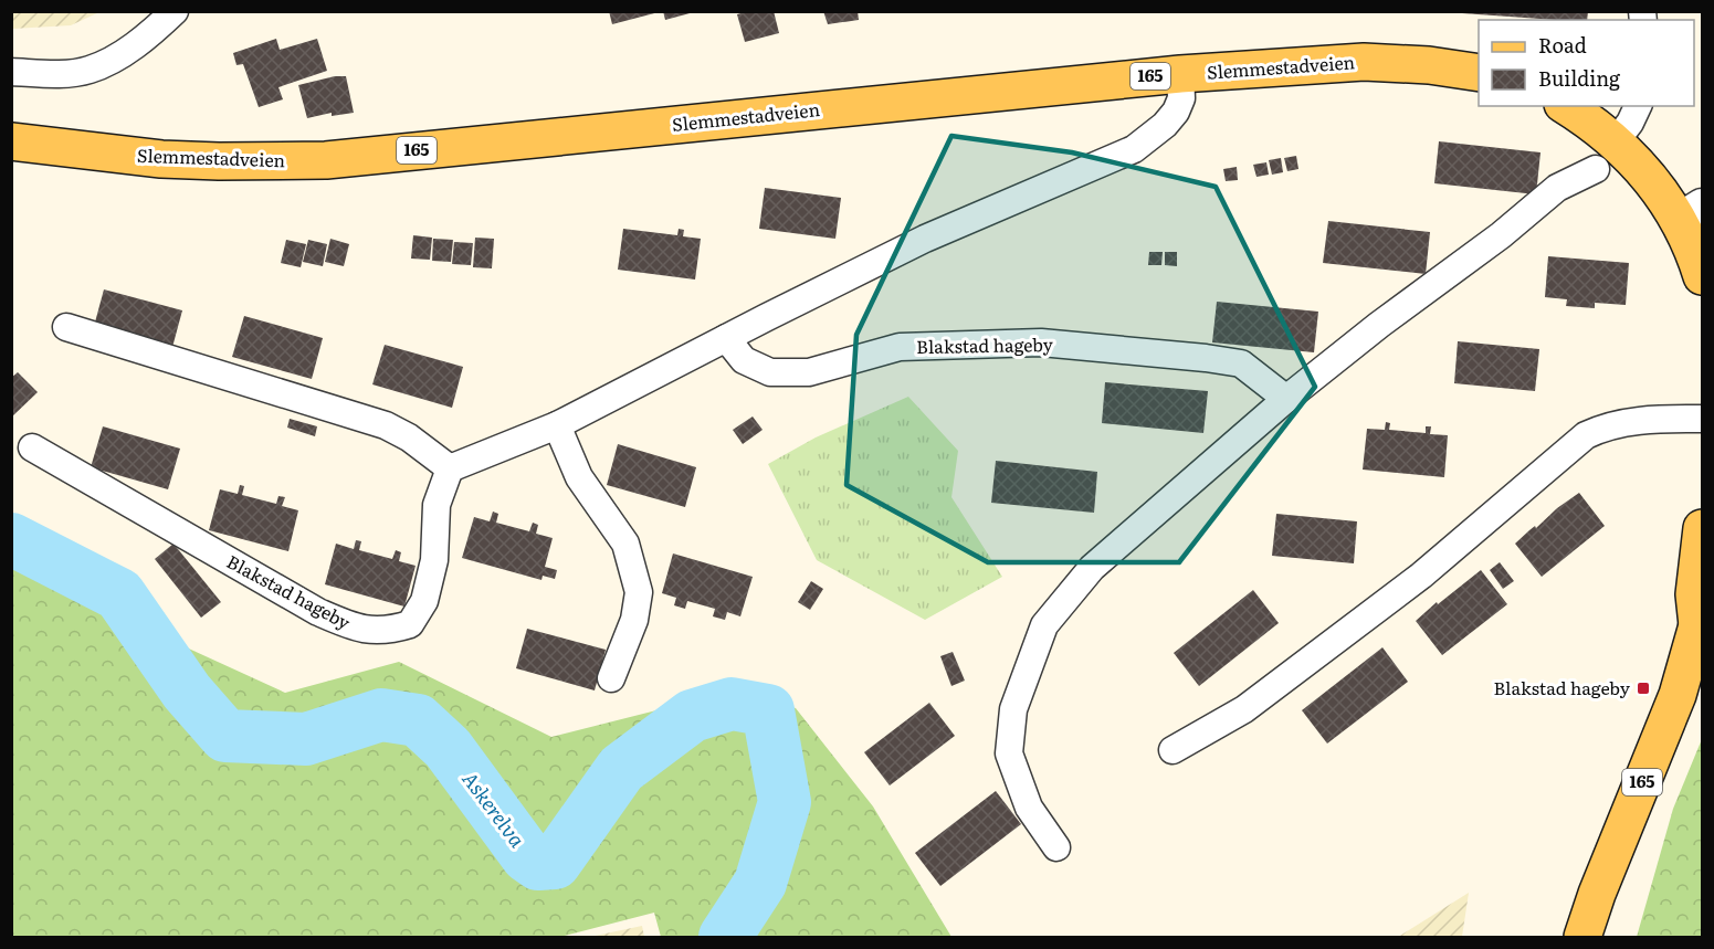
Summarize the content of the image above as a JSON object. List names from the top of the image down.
{
  "streets": {
    "main road": ["Slemmestadveien", "165"],
    "street": ["Blakstad hageby"]
  },
  "water": ["Askerelva"],
  "places": {
    "transit": ["Blakstad hageby"]
  },
  "legend": ["Road", "Building"]
}
